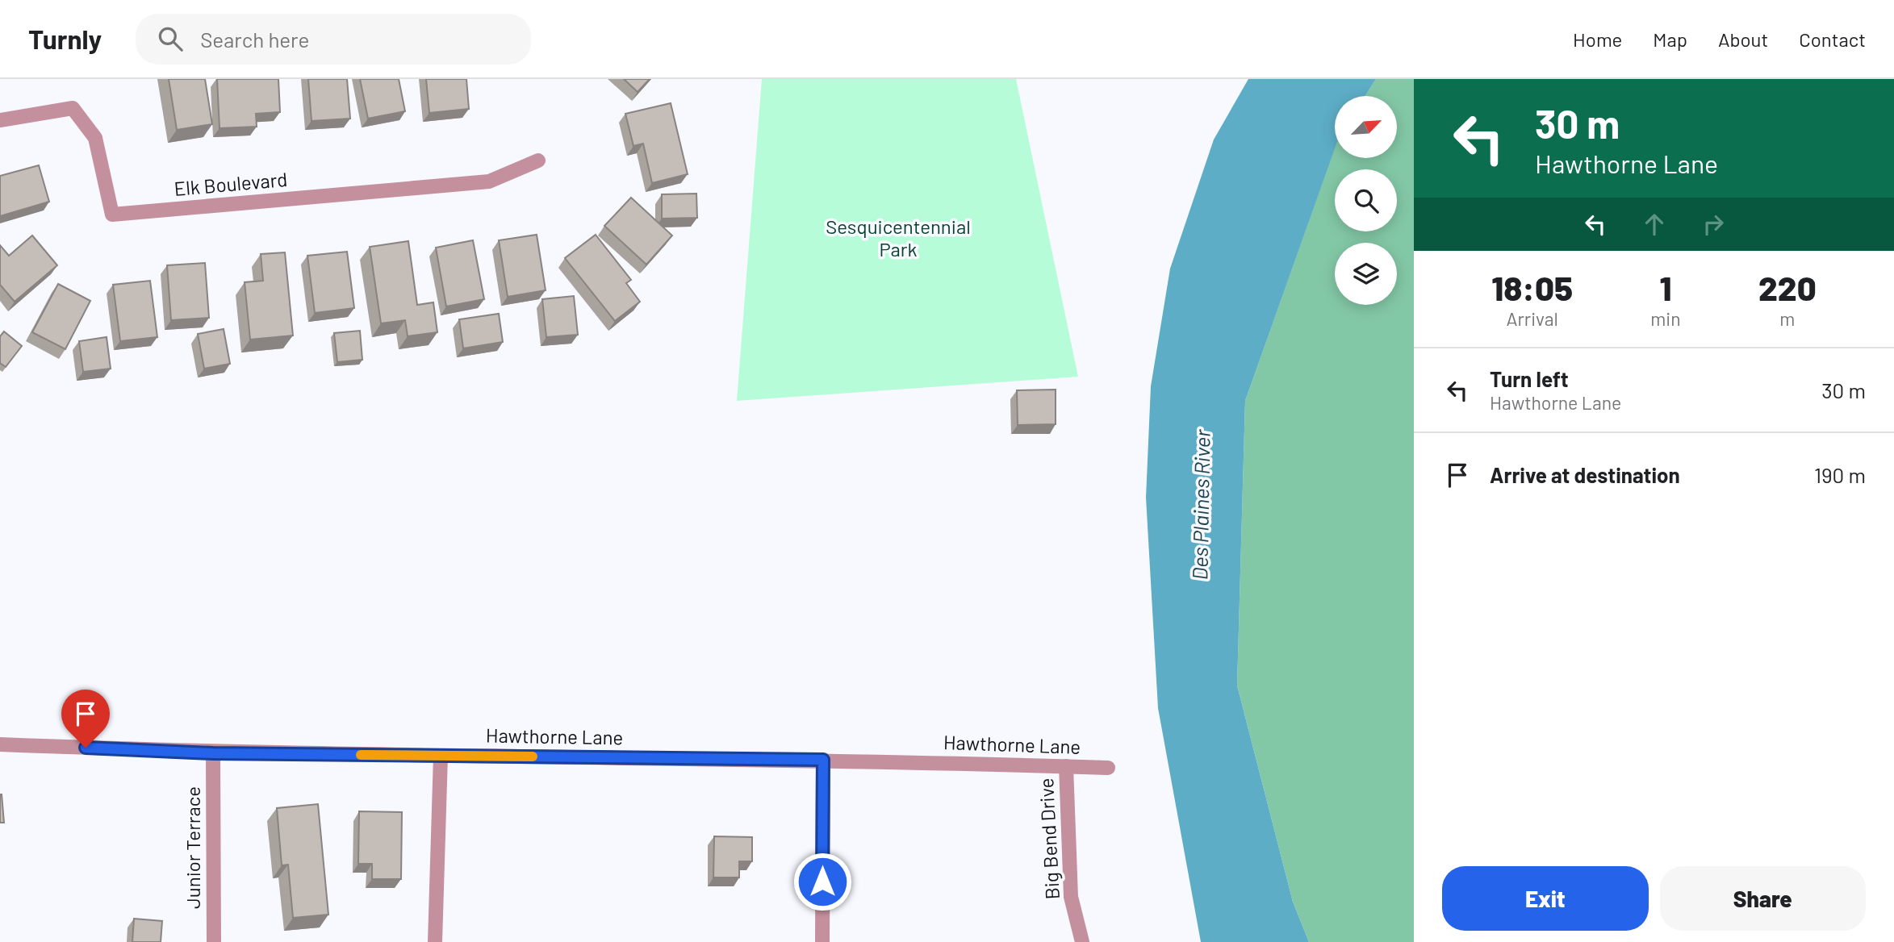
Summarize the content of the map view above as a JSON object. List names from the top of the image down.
{
  "streets": {
    "street": [
      "Elk Boulevard",
      "Hawthorne Lane",
      "Big Bend Drive",
      "Junior Terrace"
    ]
  },
  "crossings": [
    ["Hawthorne Lane", "Big Bend Drive"],
    ["Hawthorne Lane", "Junior Terrace"]
  ],
  "water": ["Des Plaines River"],
  "parks": ["Sesquicentennial Park"],
  "north": "top right",
  "page": {
    "header": "Turnly",
    "search": "Search here",
    "nav": [
      "Home",
      "Map",
      "About",
      "Contact"
    ],
    "turn": ["30 m", "Hawthorne Lane"],
    "eta": [
      "18:05",
      "Arrival",
      "1",
      "min",
      "220",
      "m"
    ],
    "list": [
      {
        "name": "Turn left",
        "note": "Hawthorne Lane",
        "value": "30 m"
      },
      {
        "name": "Arrive at destination",
        "value": "190 m"
      }
    ],
    "buttons": ["Exit", "Share"]
  }
}
